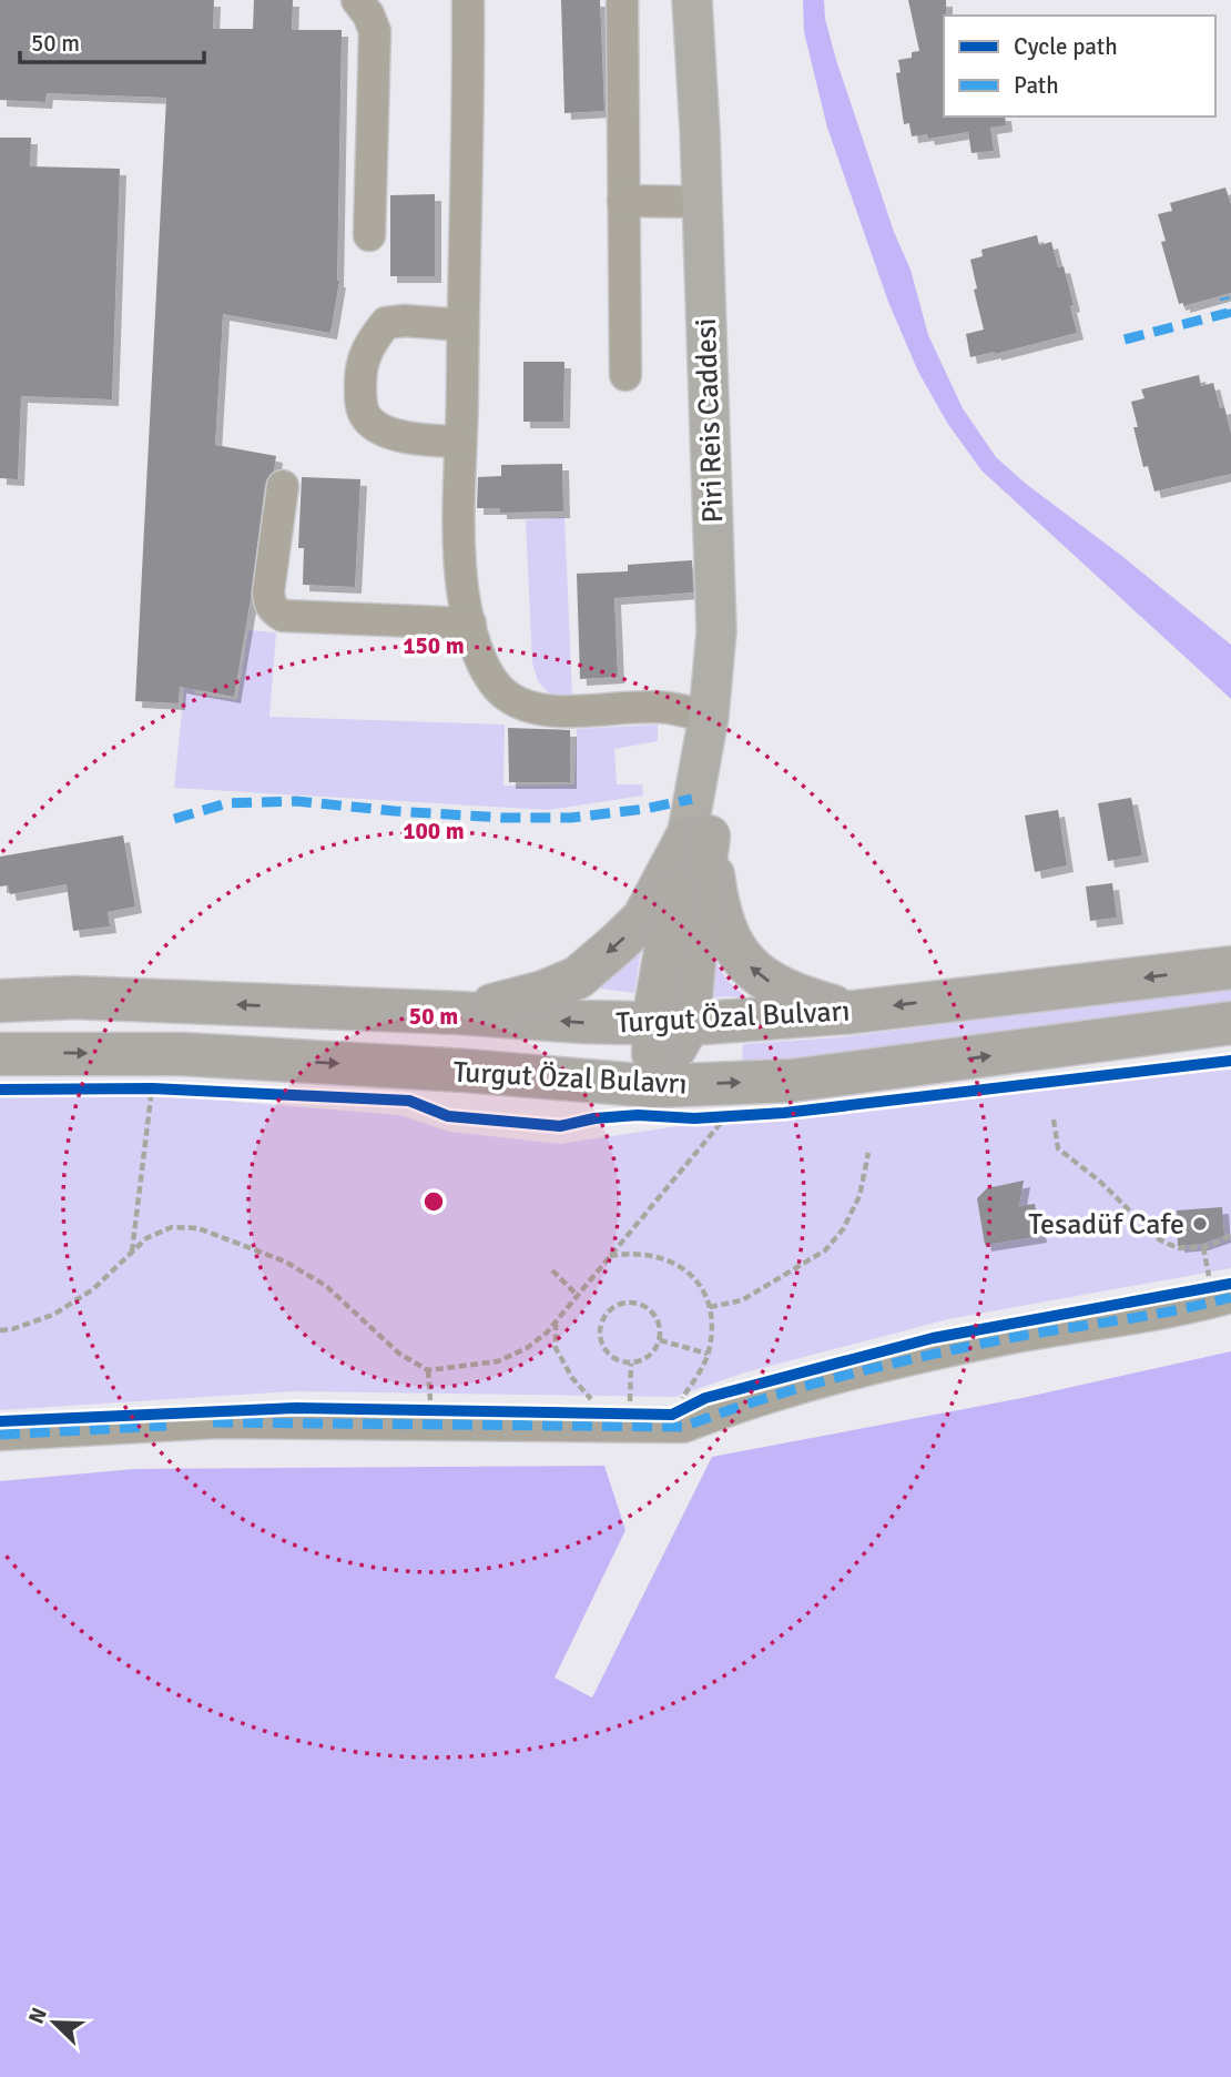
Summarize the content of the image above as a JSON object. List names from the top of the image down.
{
  "streets": {
    "highway": ["Turgut Özal Bulvarı", "Turgut Özal Bulavrı"],
    "main road": ["Piri Reis Caddesi"]
  },
  "one_way": ["Turgut Özal Bulvarı", "Turgut Özal Bulavrı"],
  "places": ["Tesadüf Cafe"],
  "legend": ["Cycle path", "Path"],
  "scale_bar": "50 m",
  "north": "top left",
  "rings": ["150 m", "100 m", "50 m"]
}
